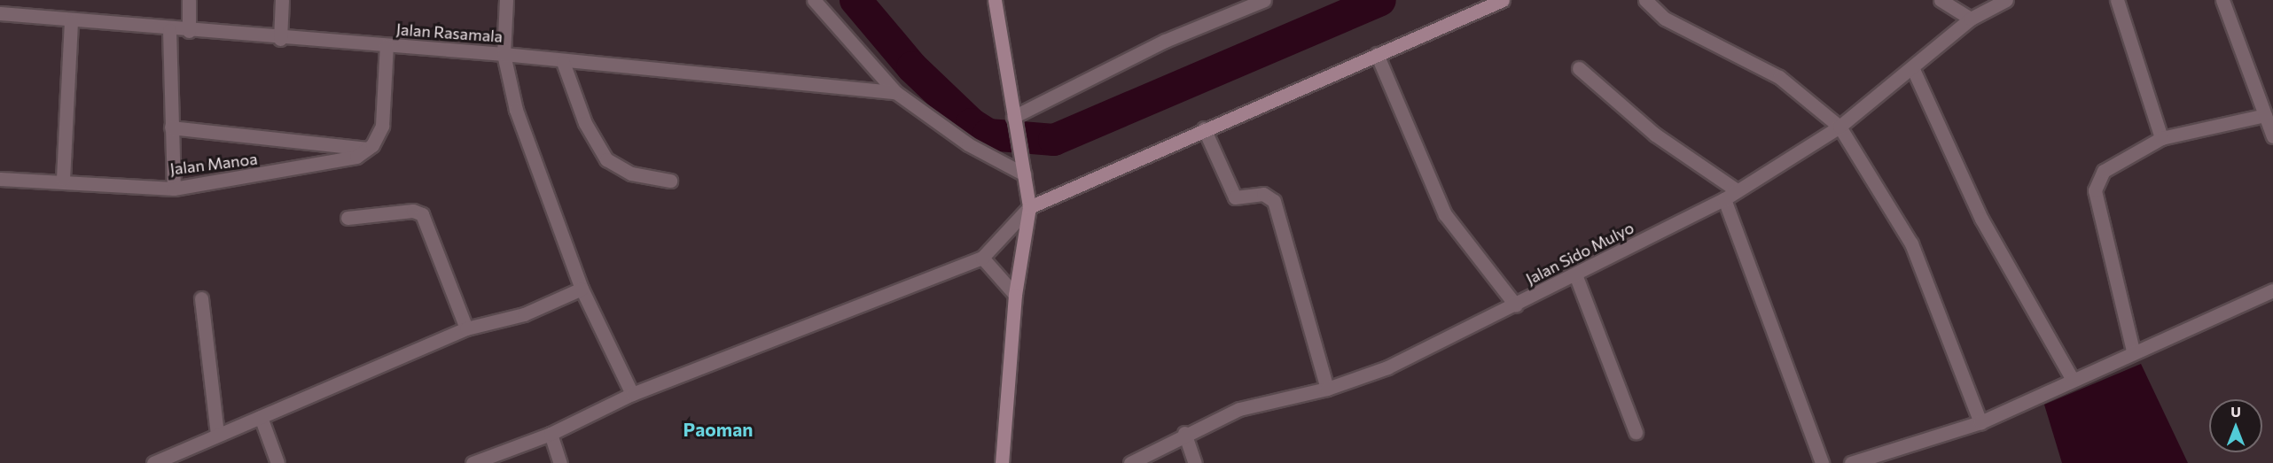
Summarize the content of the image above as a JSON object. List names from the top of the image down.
{
  "streets": {
    "street": ["Jalan Rasamala", "Jalan Manoa", "Jalan Sido Mulyo"]
  },
  "districts": ["Paoman"],
  "north": "top"
}
